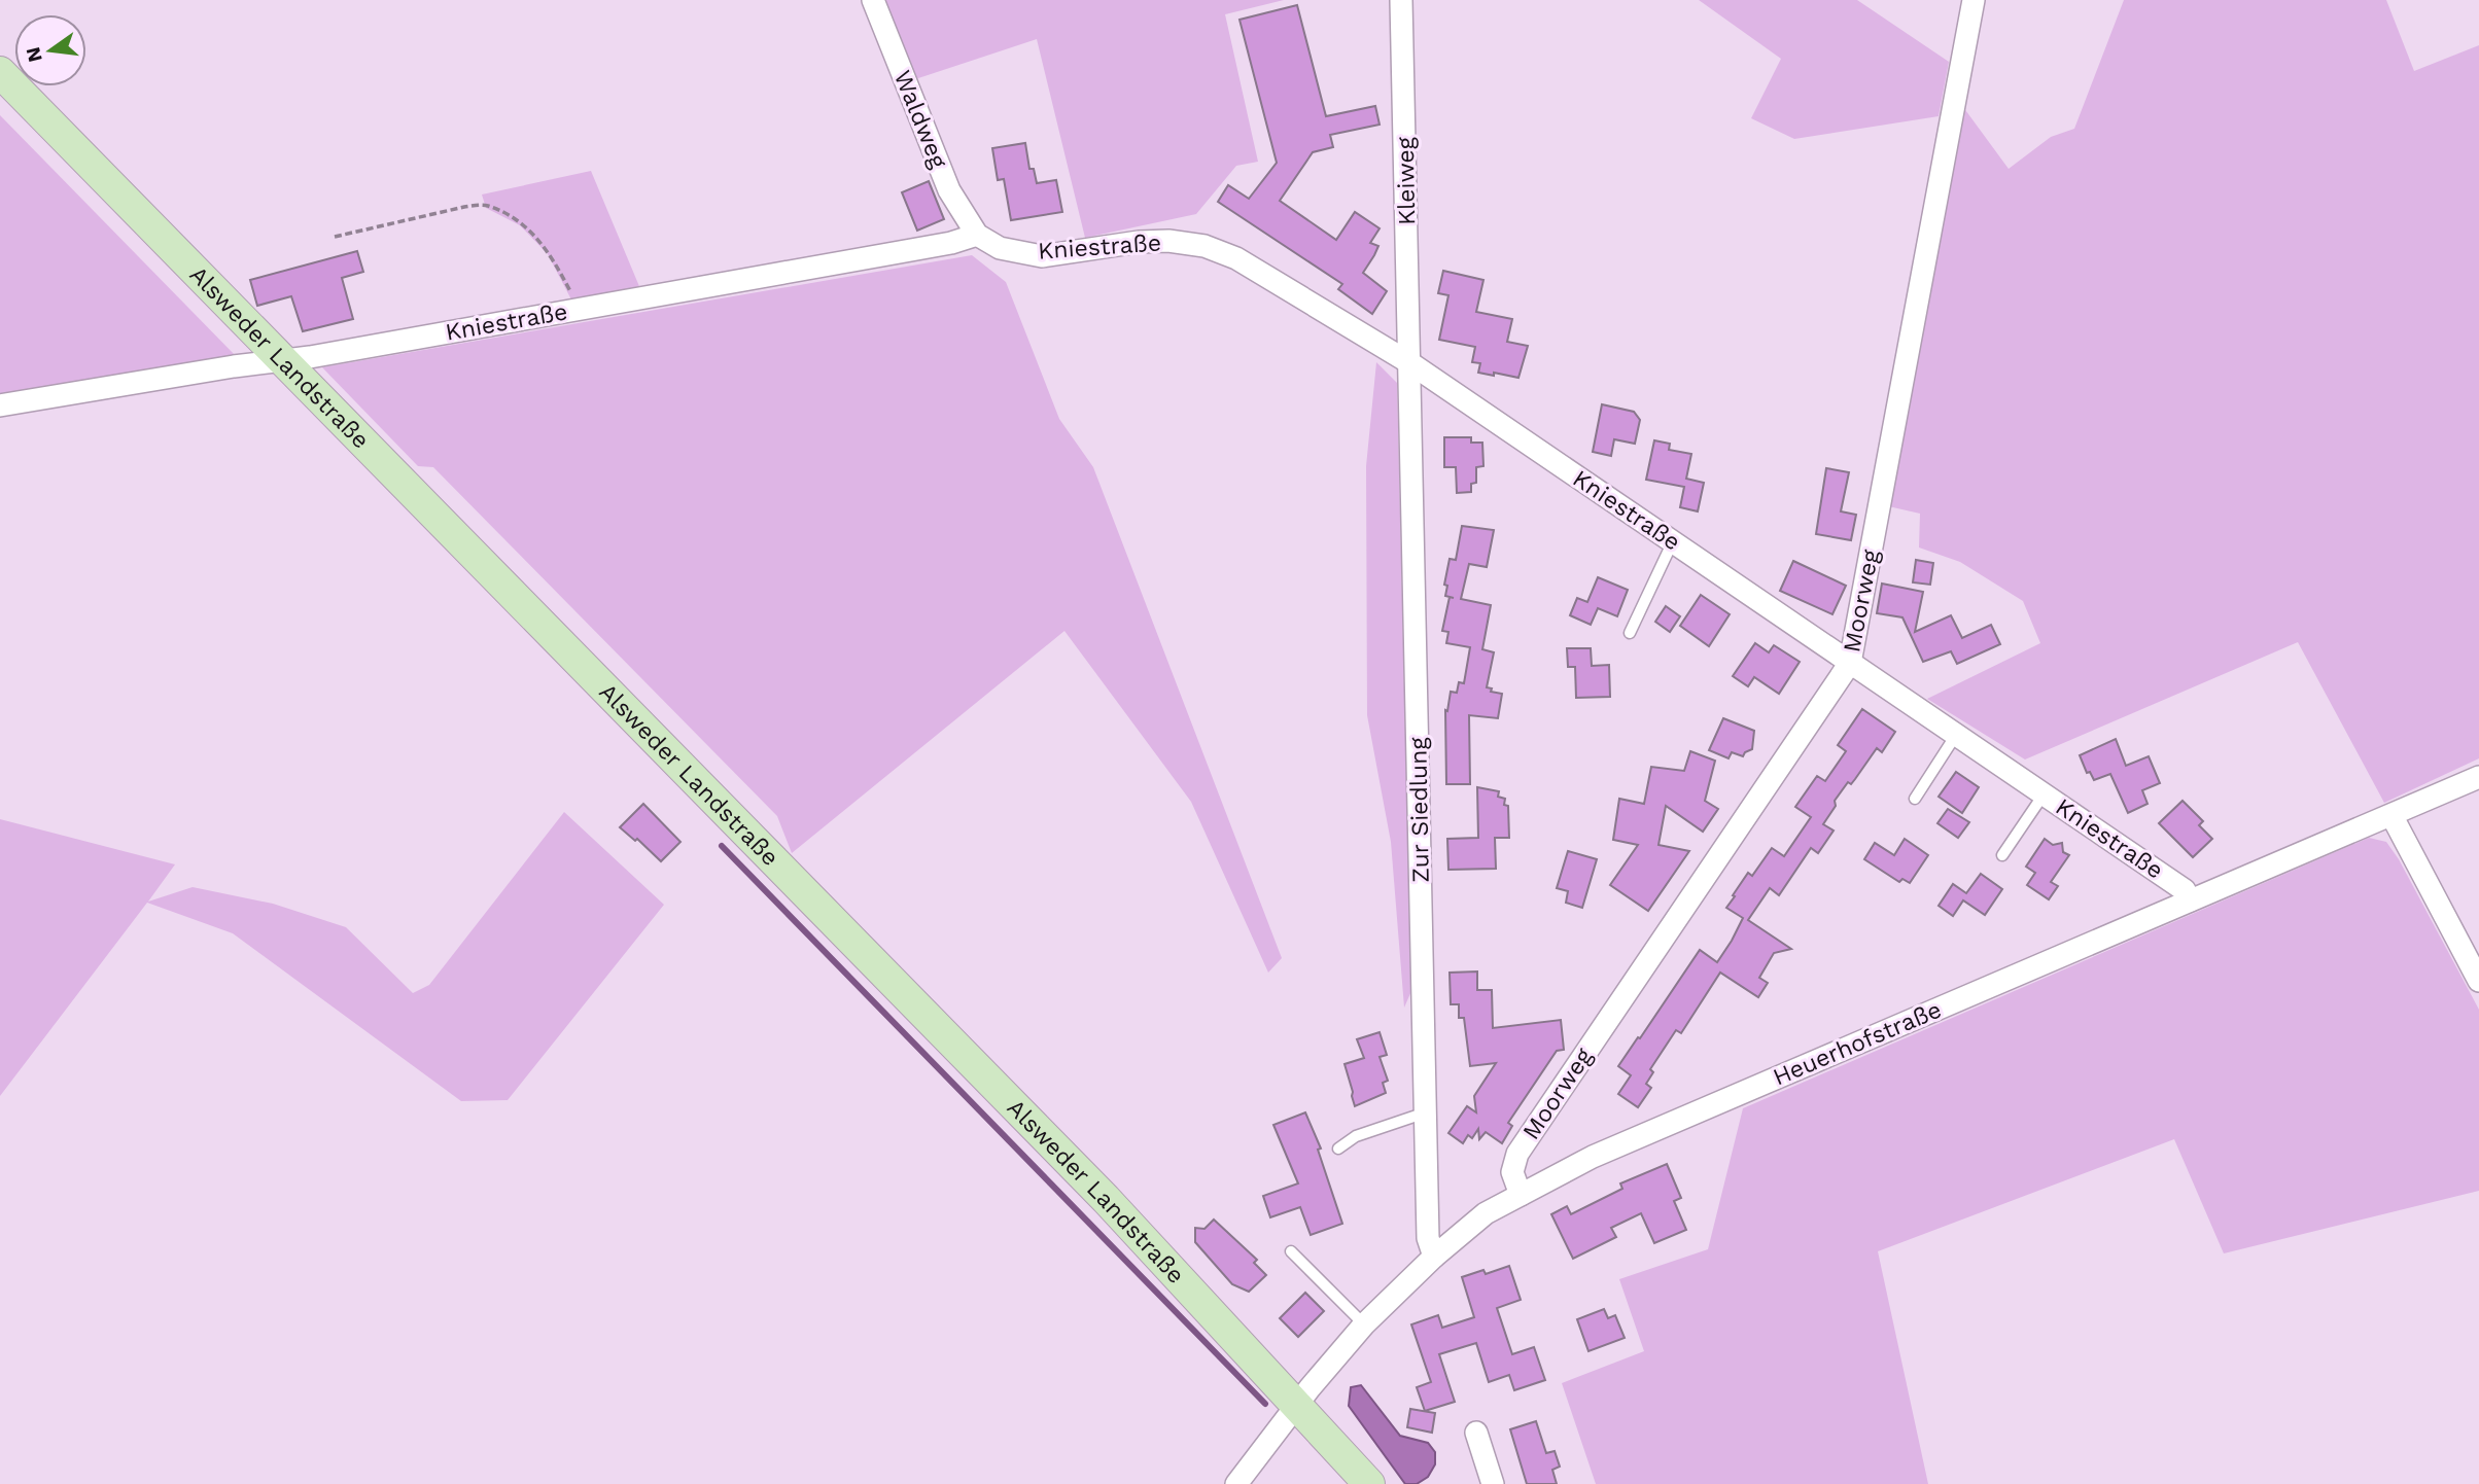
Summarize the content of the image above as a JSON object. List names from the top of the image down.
{
  "streets": {
    "street": [
      "Waldweg",
      "Kleiweg",
      "Kniestraße",
      "Alsweder Landstraße",
      "Moorweg",
      "Zur Siedlung",
      "Heuerhofstraße"
    ]
  },
  "crossings": [
    ["Waldweg", "Kniestraße"],
    ["Kleiweg", "Kniestraße"],
    ["Kleiweg", "Zur Siedlung"],
    ["Kniestraße", "Alsweder Landstraße"],
    ["Kniestraße", "Moorweg"],
    ["Kniestraße", "Zur Siedlung"],
    ["Kniestraße", "Heuerhofstraße"],
    ["Alsweder Landstraße", "Heuerhofstraße"],
    ["Moorweg", "Heuerhofstraße"],
    ["Zur Siedlung", "Heuerhofstraße"]
  ],
  "north": "left"
}
